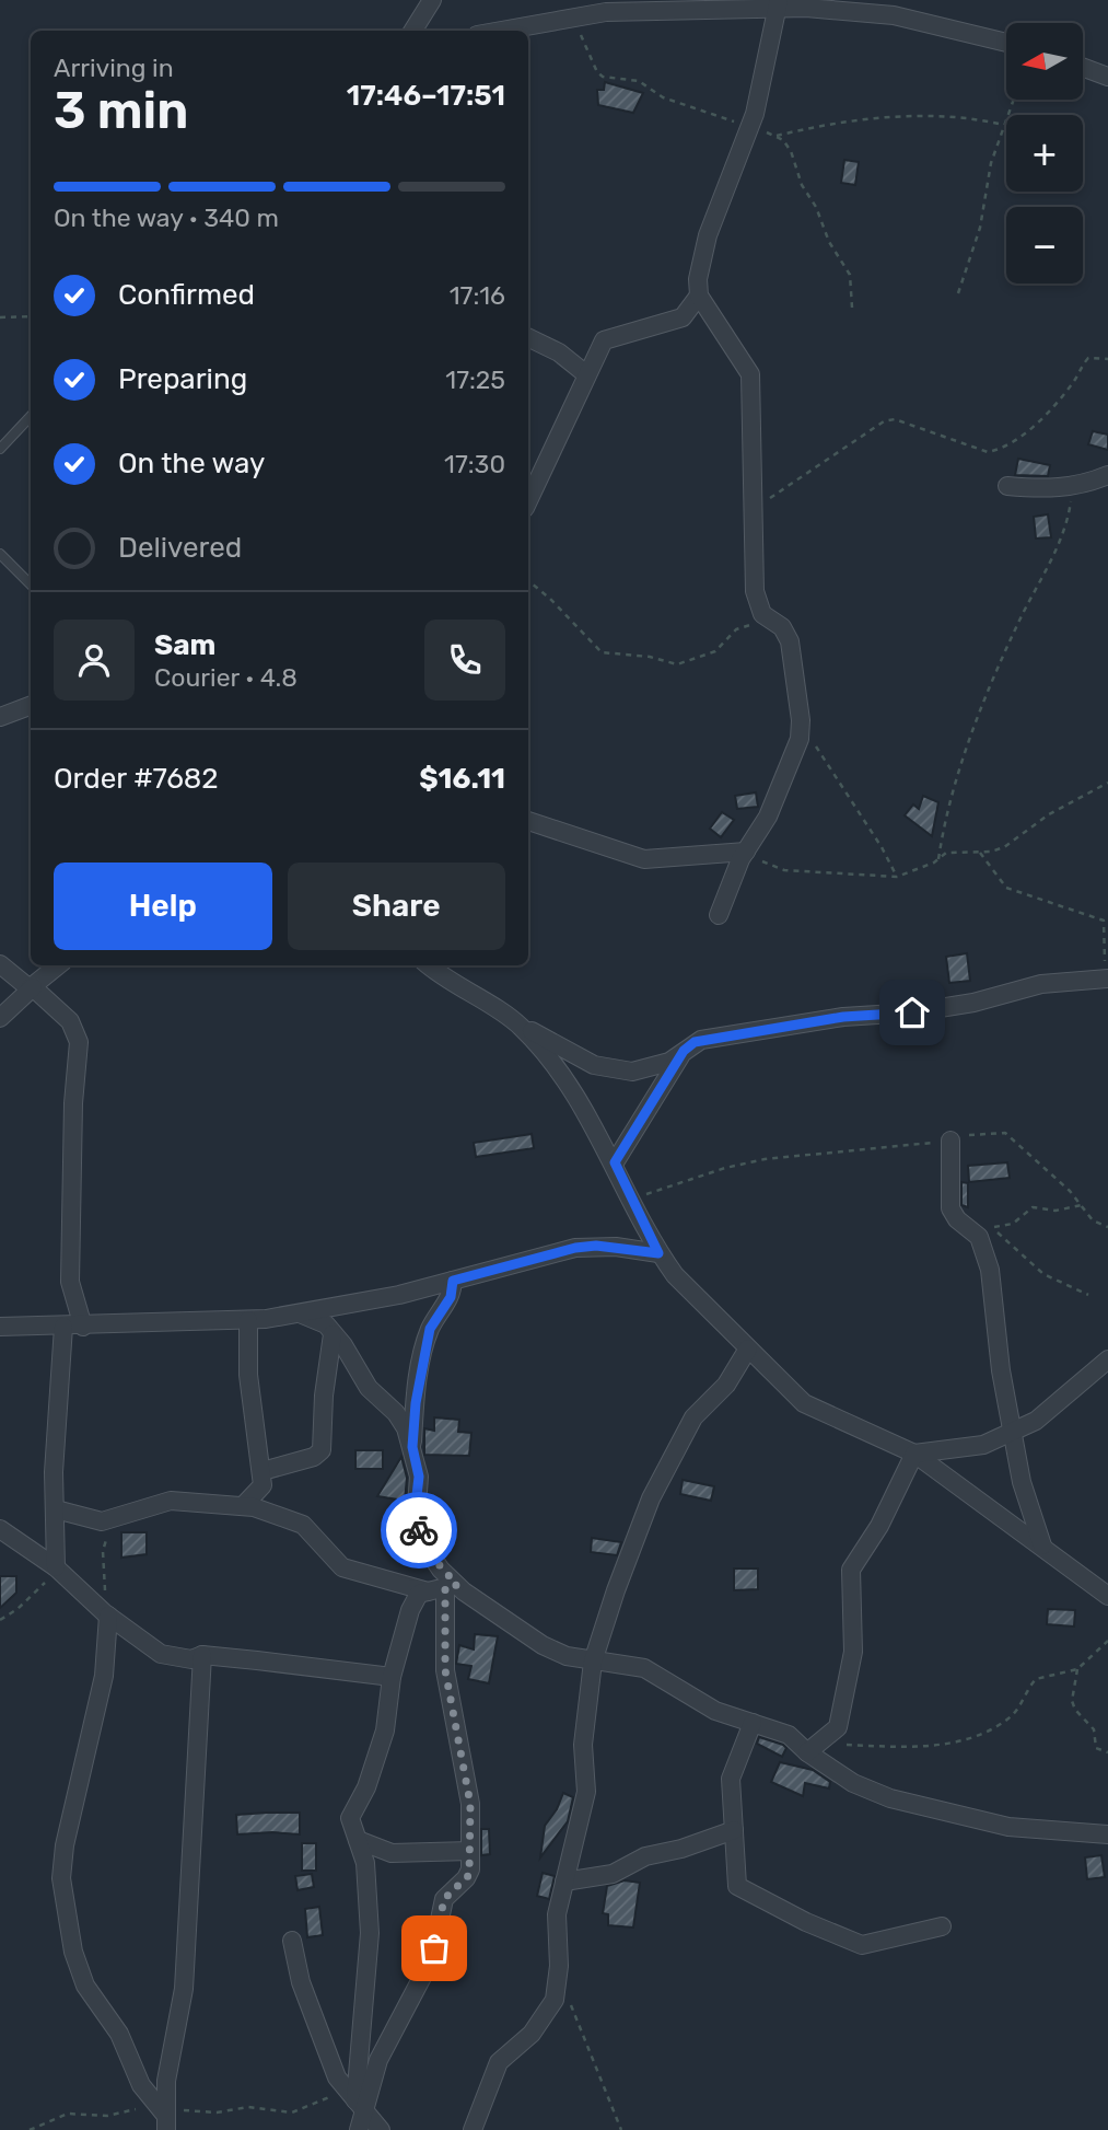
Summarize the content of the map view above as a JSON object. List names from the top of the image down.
{
  "north": "left",
  "page": {
    "map_buttons": ["+", "−"],
    "heading": ["3 min", "Arriving in", "17:46–17:51"],
    "panel": [
      "Sam",
      "Courier · 4.8",
      "Order #7682",
      "$16.11"
    ],
    "bar": "On the way · 340 m",
    "list": [
      ["Confirmed", "17:16"],
      ["Preparing", "17:25"],
      ["On the way", "17:30"],
      "Delivered"
    ],
    "buttons": ["Help", "Share"]
  }
}
